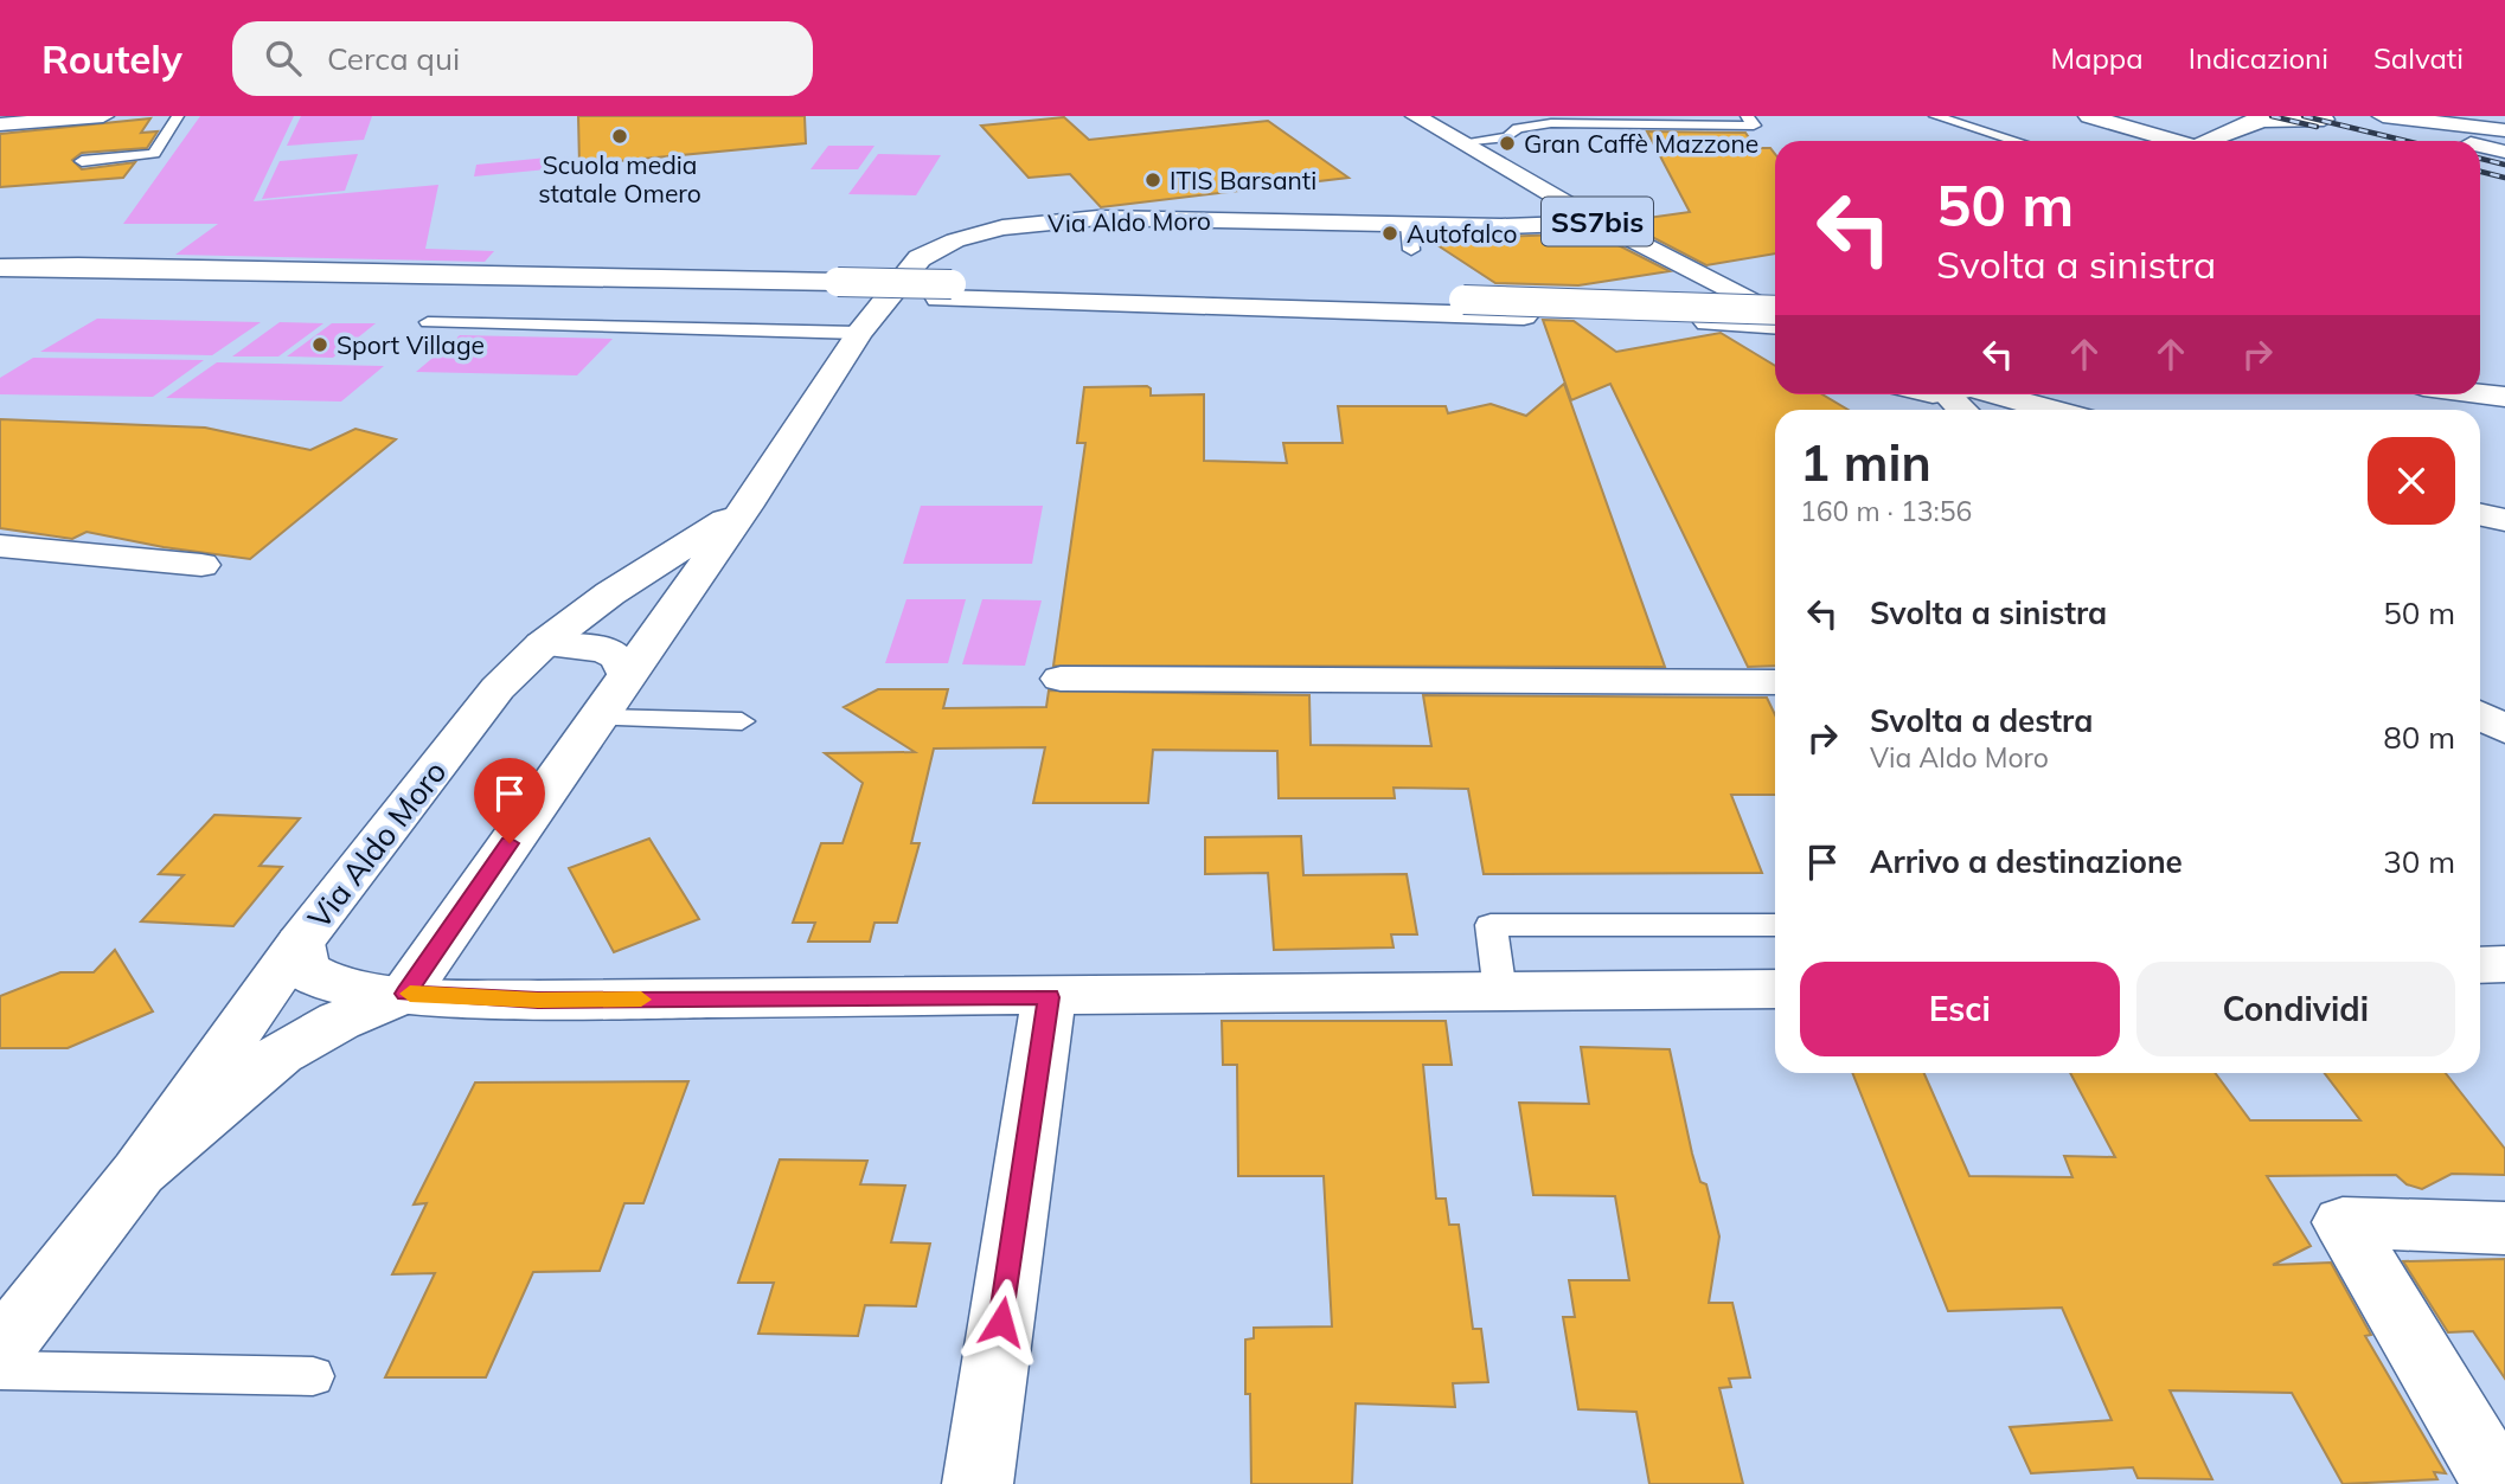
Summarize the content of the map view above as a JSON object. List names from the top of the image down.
{
  "streets": {
    "main road": ["Via Aldo Moro", "SS7bis"]
  },
  "crossings": [
    ["Via Aldo Moro", "SS7bis"]
  ],
  "places": [
    "Scuola media statale Omero",
    "Gran Caffè Mazzone",
    "ITIS Barsanti",
    "Autofalco",
    "Sport Village"
  ],
  "page": {
    "header": "Routely",
    "search": "Cerca qui",
    "nav": ["Mappa", "Indicazioni", "Salvati"],
    "turn": ["50 m", "Svolta a sinistra"],
    "heading": ["1 min", "160 m · 13:56"],
    "list": [
      {
        "name": "Svolta a sinistra",
        "value": "50 m"
      },
      {
        "name": "Svolta a destra",
        "note": "Via Aldo Moro",
        "value": "80 m"
      },
      {
        "name": "Arrivo a destinazione",
        "value": "30 m"
      }
    ],
    "buttons": ["Esci", "Condividi"]
  }
}
